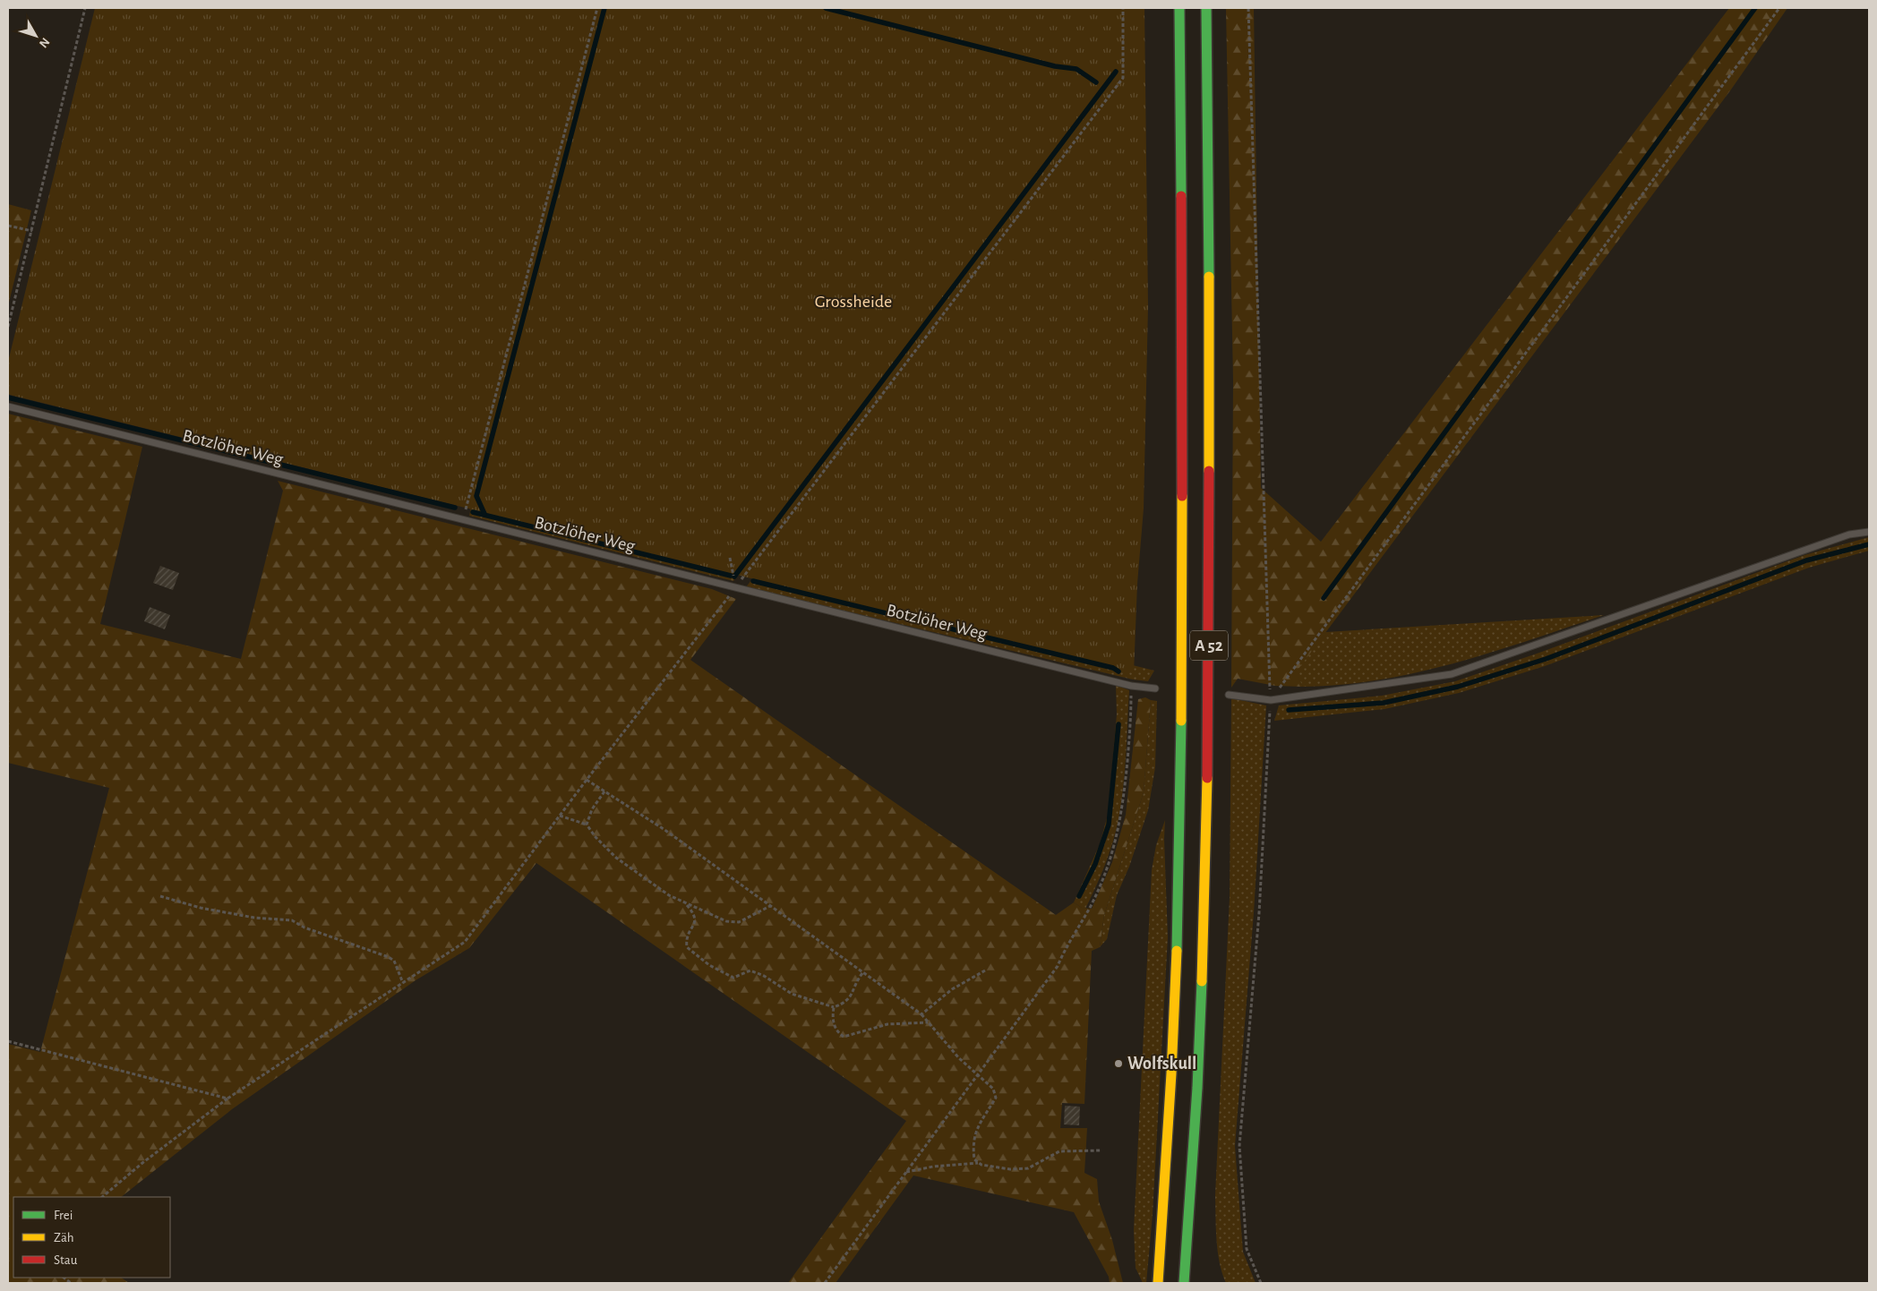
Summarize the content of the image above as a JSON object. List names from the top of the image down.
{
  "streets": {
    "highway": ["A 52"],
    "lane": ["Botzlöher Weg"]
  },
  "parks": ["Grossheide"],
  "places": ["Wolfskull"],
  "legend": ["Frei", "Zäh", "Stau"],
  "north": "bottom right"
}
